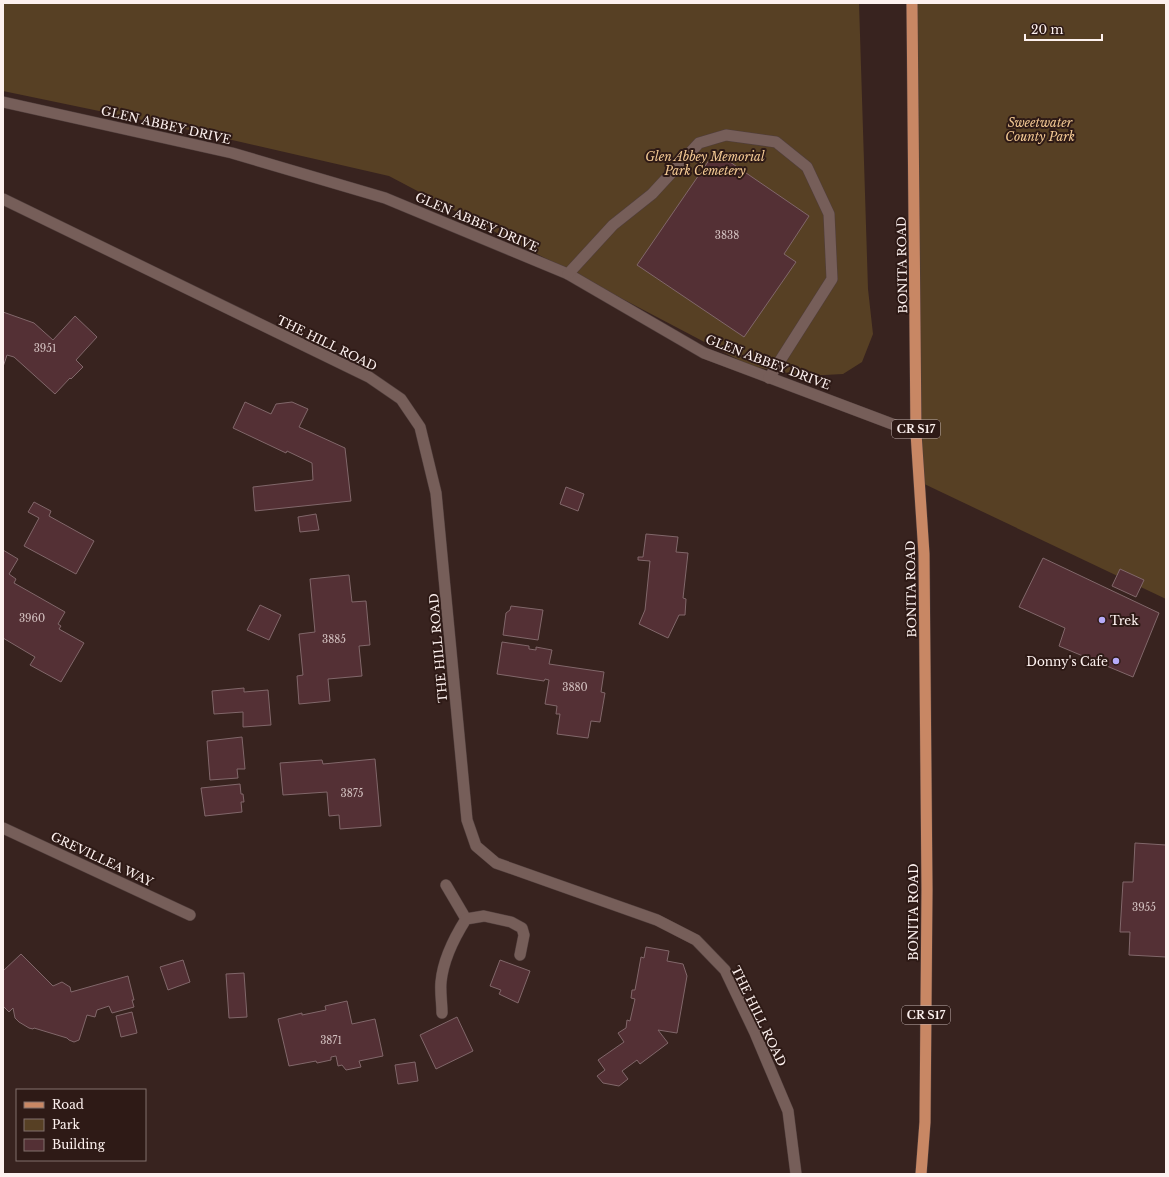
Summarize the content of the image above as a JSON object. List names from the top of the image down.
{
  "streets": {
    "main road": ["BONITA ROAD", "CR S17"],
    "street": ["GLEN ABBEY DRIVE", "THE HILL ROAD", "GREVILLEA WAY"]
  },
  "crossings": [
    ["GLEN ABBEY DRIVE", "BONITA ROAD"]
  ],
  "parks": ["Sweetwater County Park", "Glen Abbey Memorial Park Cemetery"],
  "places": ["Trek", "Donny's Cafe"],
  "house_numbers": [
    "3838",
    "3951",
    "3960",
    "3885",
    "3880",
    "3875",
    "3955",
    "3871"
  ],
  "legend": ["Road", "Park", "Building"],
  "scale_bar": "20 m"
}
